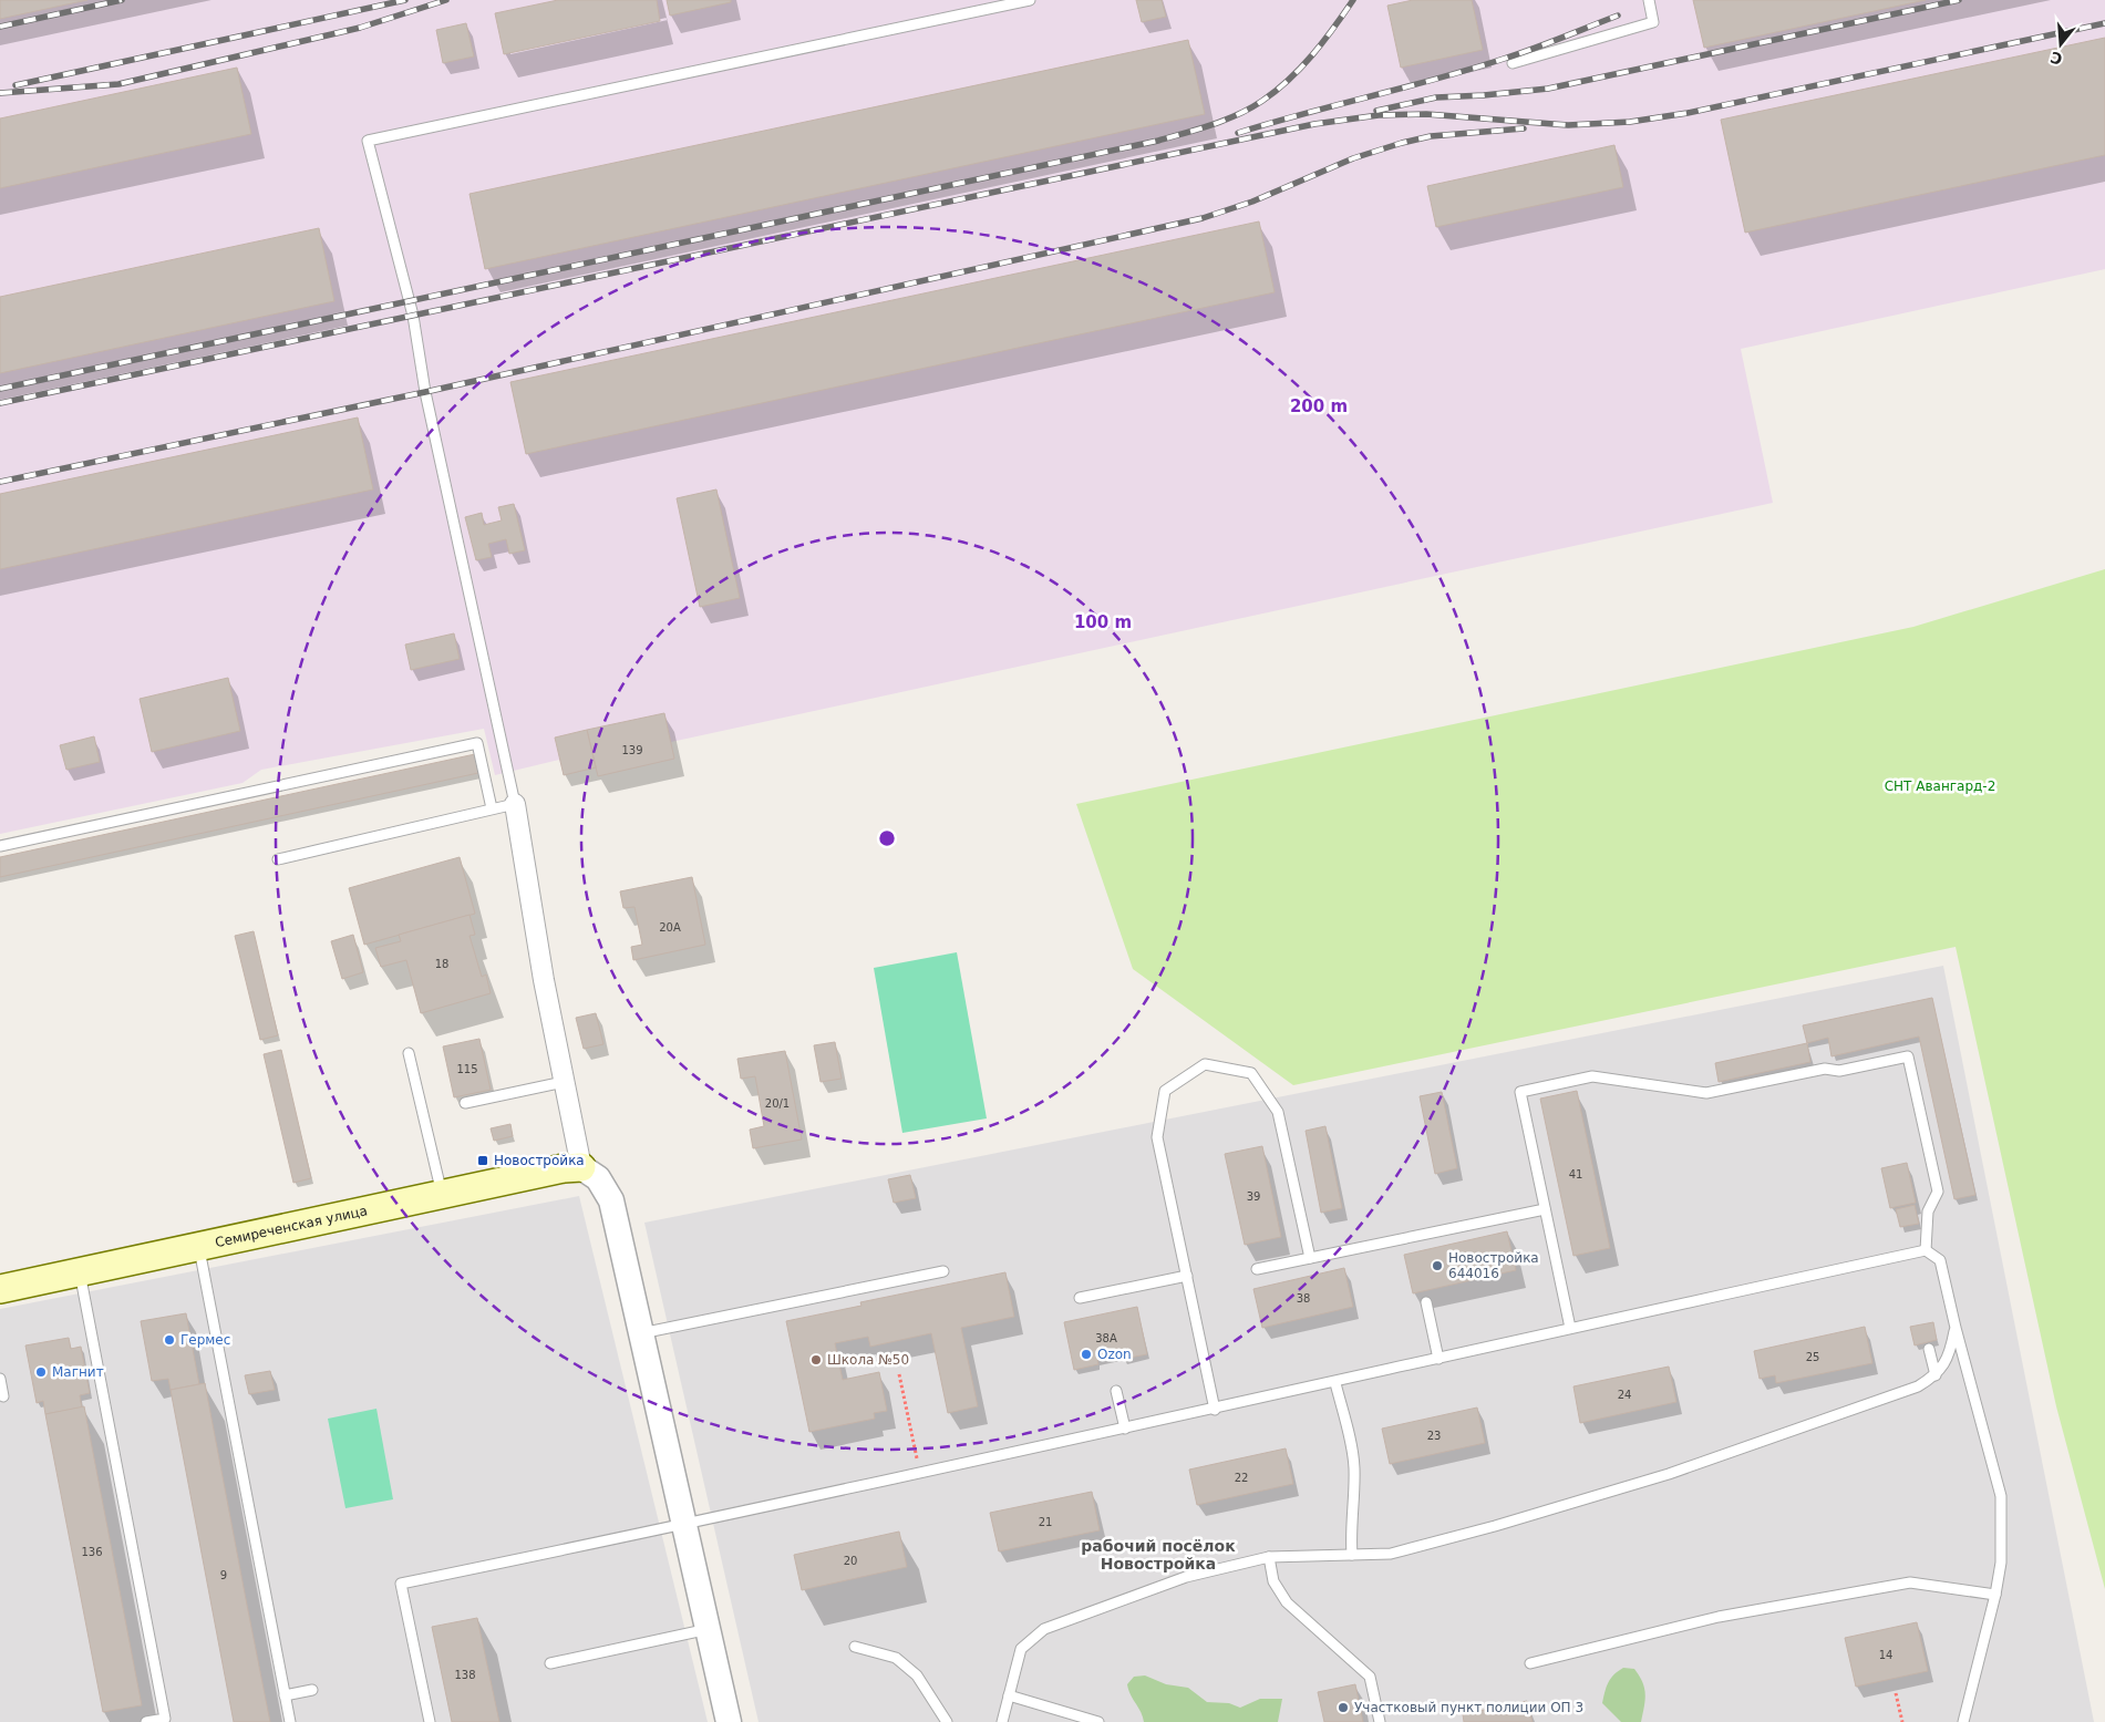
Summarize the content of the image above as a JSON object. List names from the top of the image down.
{
  "streets": {
    "main road": ["Семиреченская улица"]
  },
  "districts": ["рабочий посёлок Новостройка"],
  "parks": ["СНТ Авангард-2"],
  "places": {
    "transit": ["Новостройка"],
    "other": [
      "Новостройка 644016",
      "Гермес",
      "Ozon",
      "Школа №50",
      "Магнит",
      "Участковый пункт полиции ОП 3"
    ]
  },
  "house_numbers": [
    "139",
    "20А",
    "18",
    "115",
    "20/1",
    "41",
    "39",
    "38",
    "38А",
    "25",
    "24",
    "23",
    "22",
    "21",
    "136",
    "20",
    "9",
    "14",
    "138"
  ],
  "north": "bottom",
  "rings": ["200 m", "100 m"]
}
